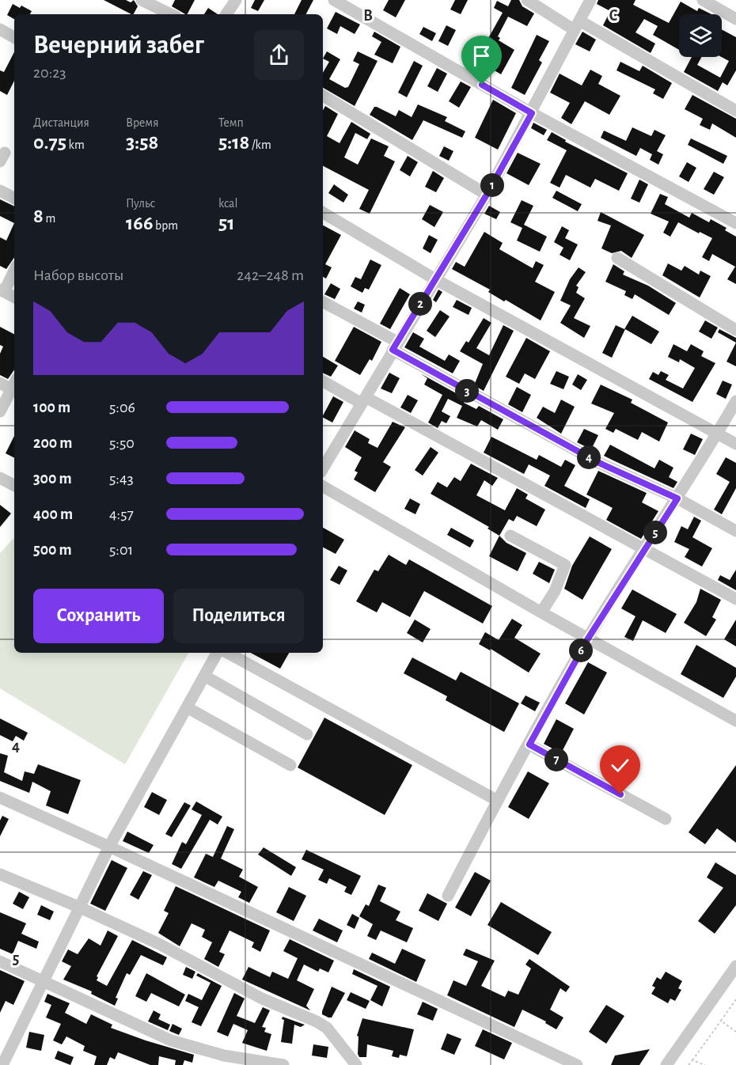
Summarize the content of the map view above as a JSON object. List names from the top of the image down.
{
  "page": {
    "heading": ["Вечерний забег", "20:23"],
    "stats": [
      ["Дистанция", "0.75 km"],
      ["Время", "3:58"],
      ["Темп", "5:18 /km"],
      ["8 m"],
      ["Пульс", "166 bpm"],
      ["kcal", "51"]
    ],
    "pins": [
      "1",
      "2",
      "3",
      "4",
      "5",
      "6",
      "7"
    ],
    "chart": ["Набор высоты", "242–248 m"],
    "list": [
      {
        "name": "100 m",
        "note": "5:06"
      },
      {
        "name": "200 m",
        "note": "5:50"
      },
      {
        "name": "300 m",
        "note": "5:43"
      },
      {
        "name": "400 m",
        "note": "4:57"
      },
      {
        "name": "500 m",
        "note": "5:01"
      }
    ],
    "buttons": ["Сохранить", "Поделиться"]
  },
  "grid": {
    "columns": ["B", "C"],
    "rows": ["4", "5"]
  }
}
